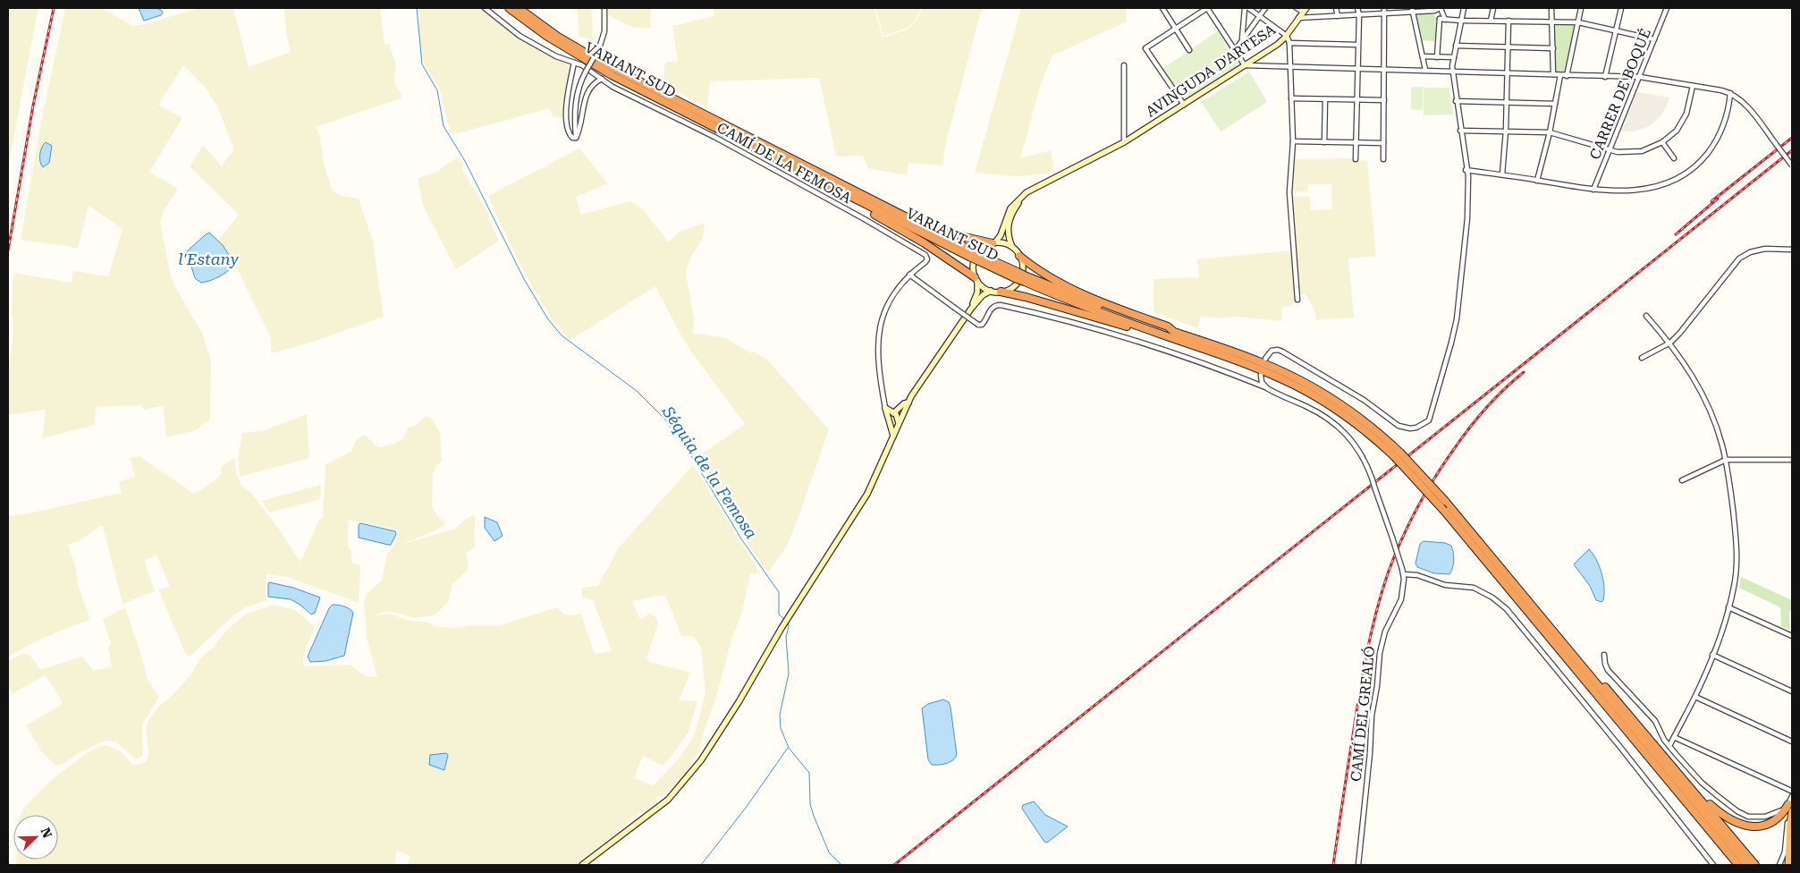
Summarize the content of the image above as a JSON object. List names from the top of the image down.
{
  "streets": {
    "highway": ["VARIANT SUD"],
    "main road": ["AVINGUDA D'ARTESA"],
    "street": ["CARRER DE BOQUÉ", "CAMÍ DE LA FEMOSA", "CAMÍ DEL GREALÓ"]
  },
  "crossings": [
    ["CAMÍ DE LA FEMOSA", "CAMÍ DEL GREALÓ"]
  ],
  "water": ["l'Estany", "Séquia de la Femosa"],
  "north": "top right"
}
